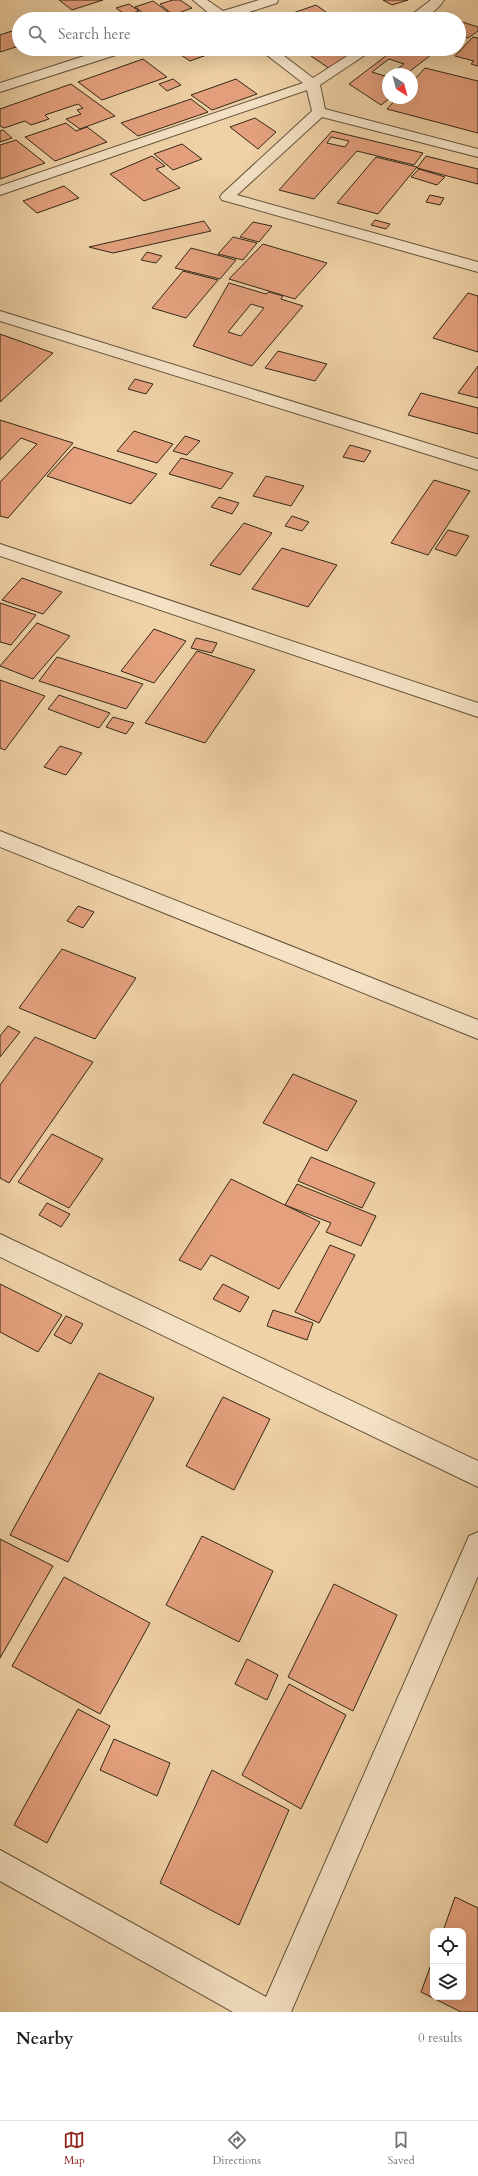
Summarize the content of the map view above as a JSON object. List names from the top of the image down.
{
  "north": "bottom right",
  "page": {
    "search": "Search here",
    "heading": ["Nearby", "0 results"],
    "nav": ["Map", "Directions", "Saved"]
  }
}
